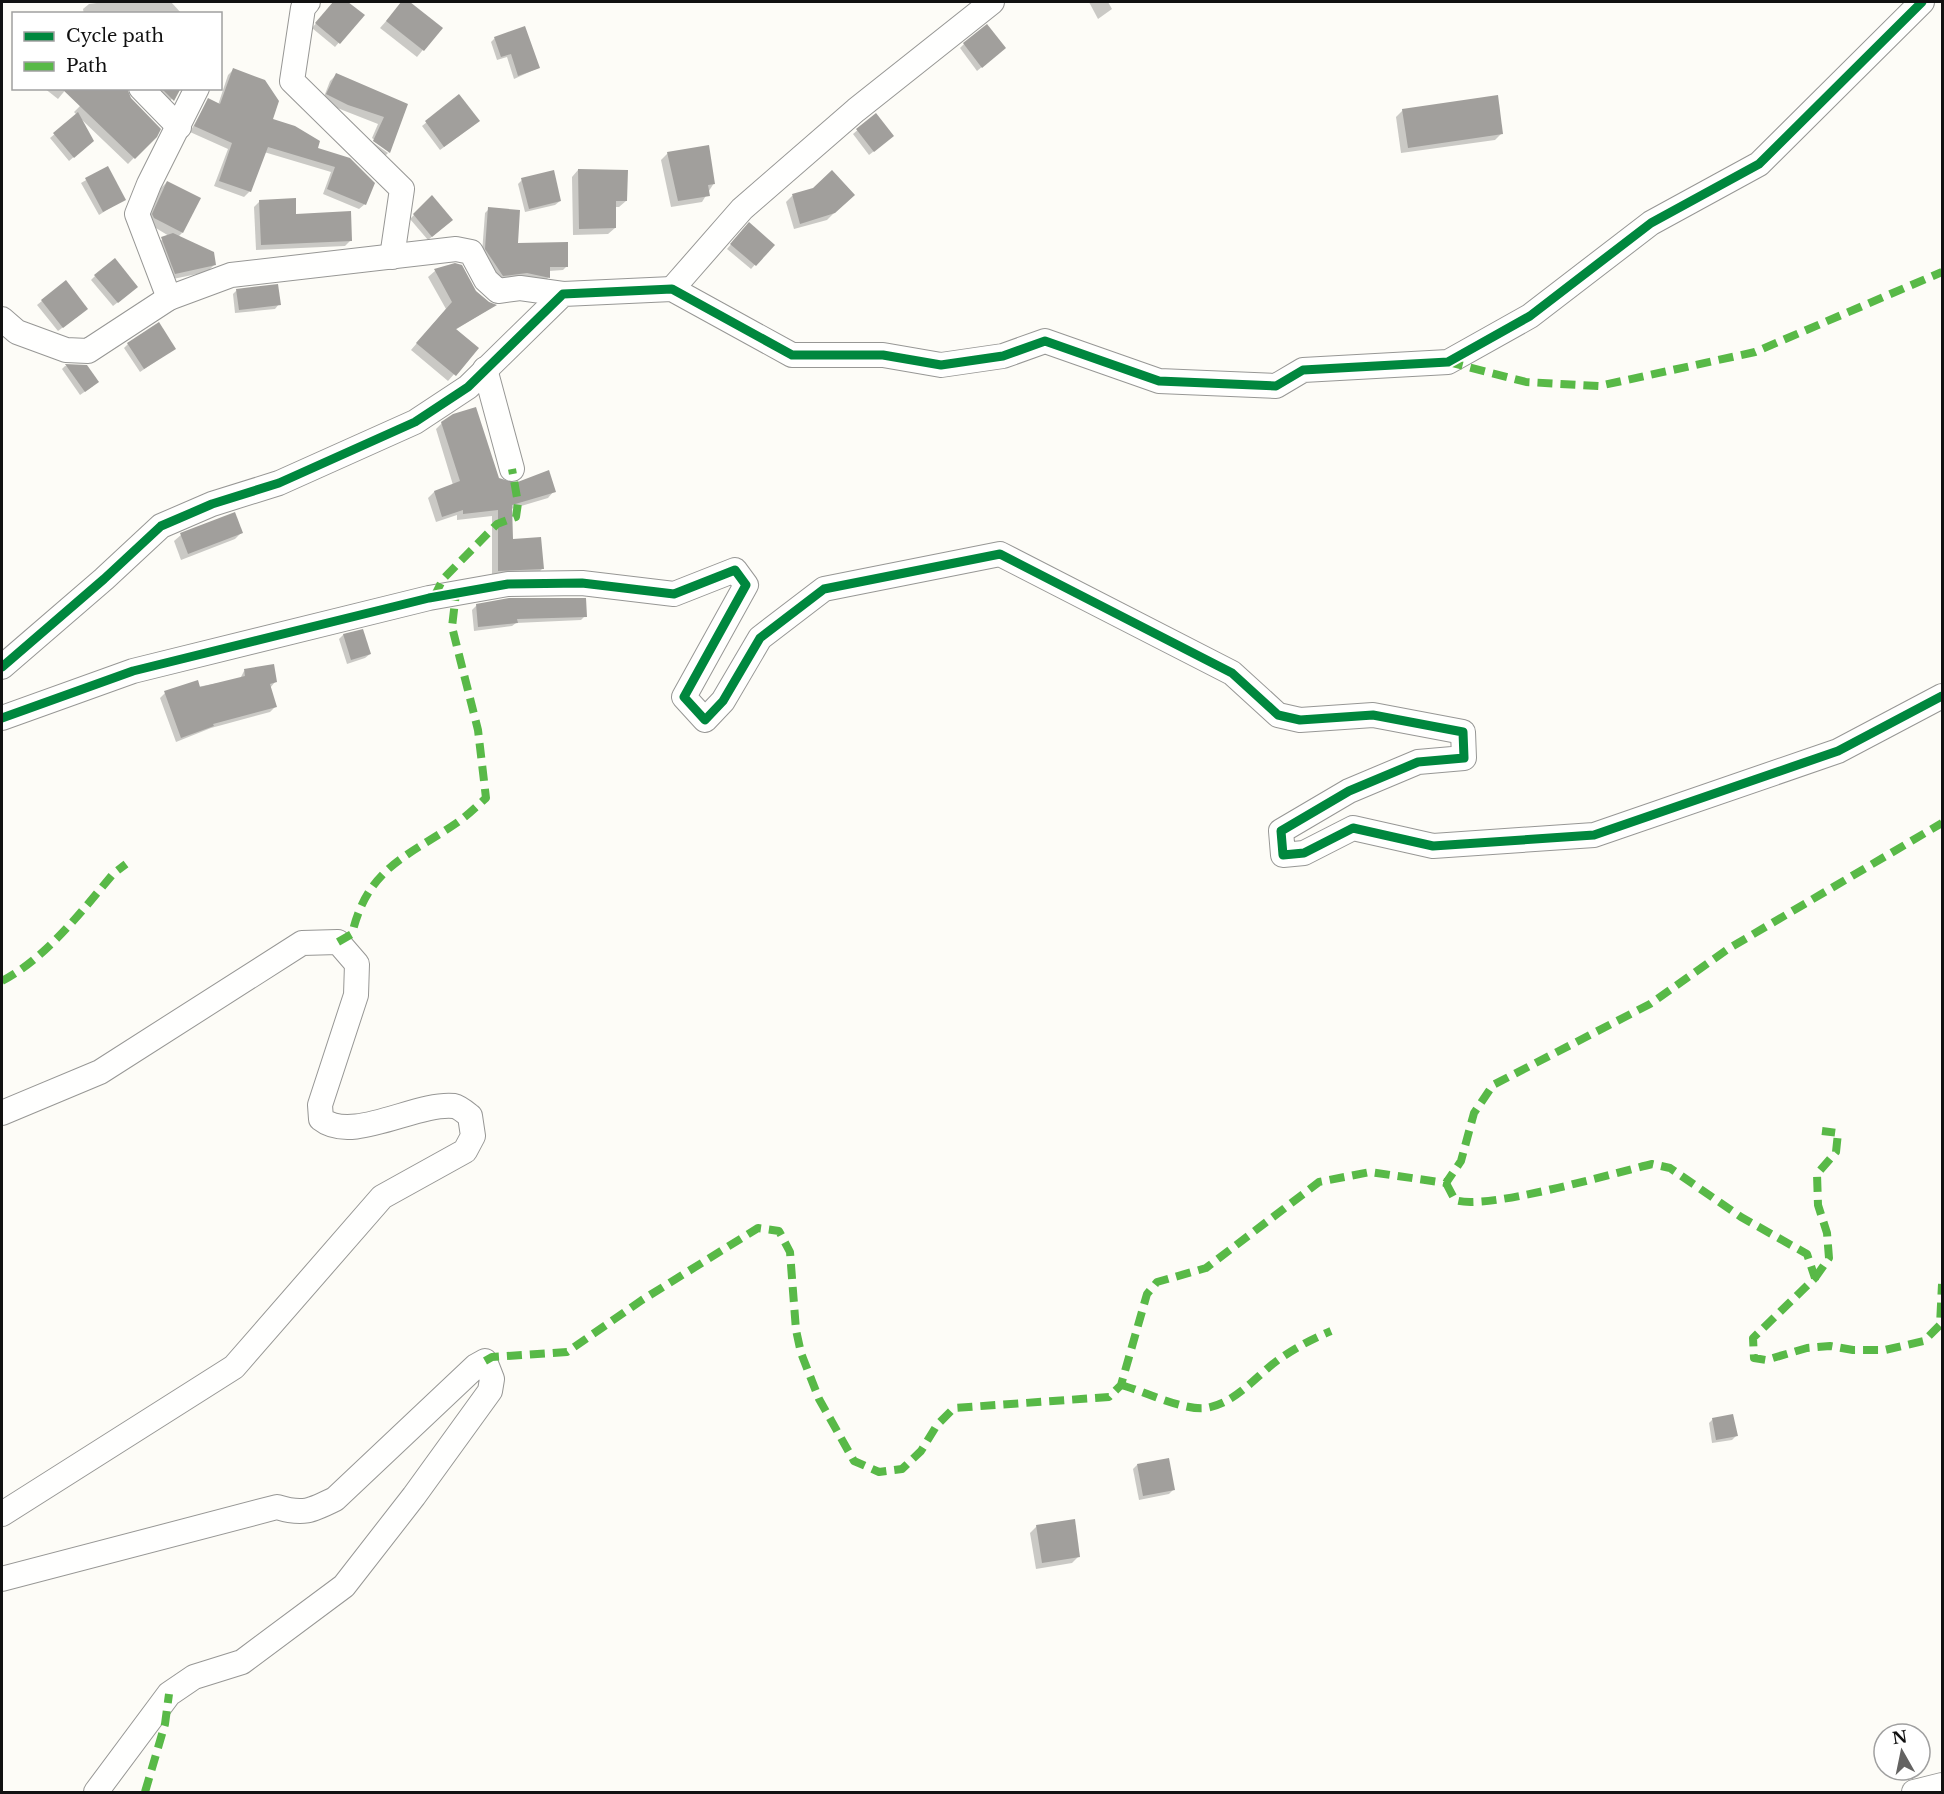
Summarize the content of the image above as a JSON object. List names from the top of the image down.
{
  "legend": ["Cycle path", "Path"],
  "north": "top"
}
